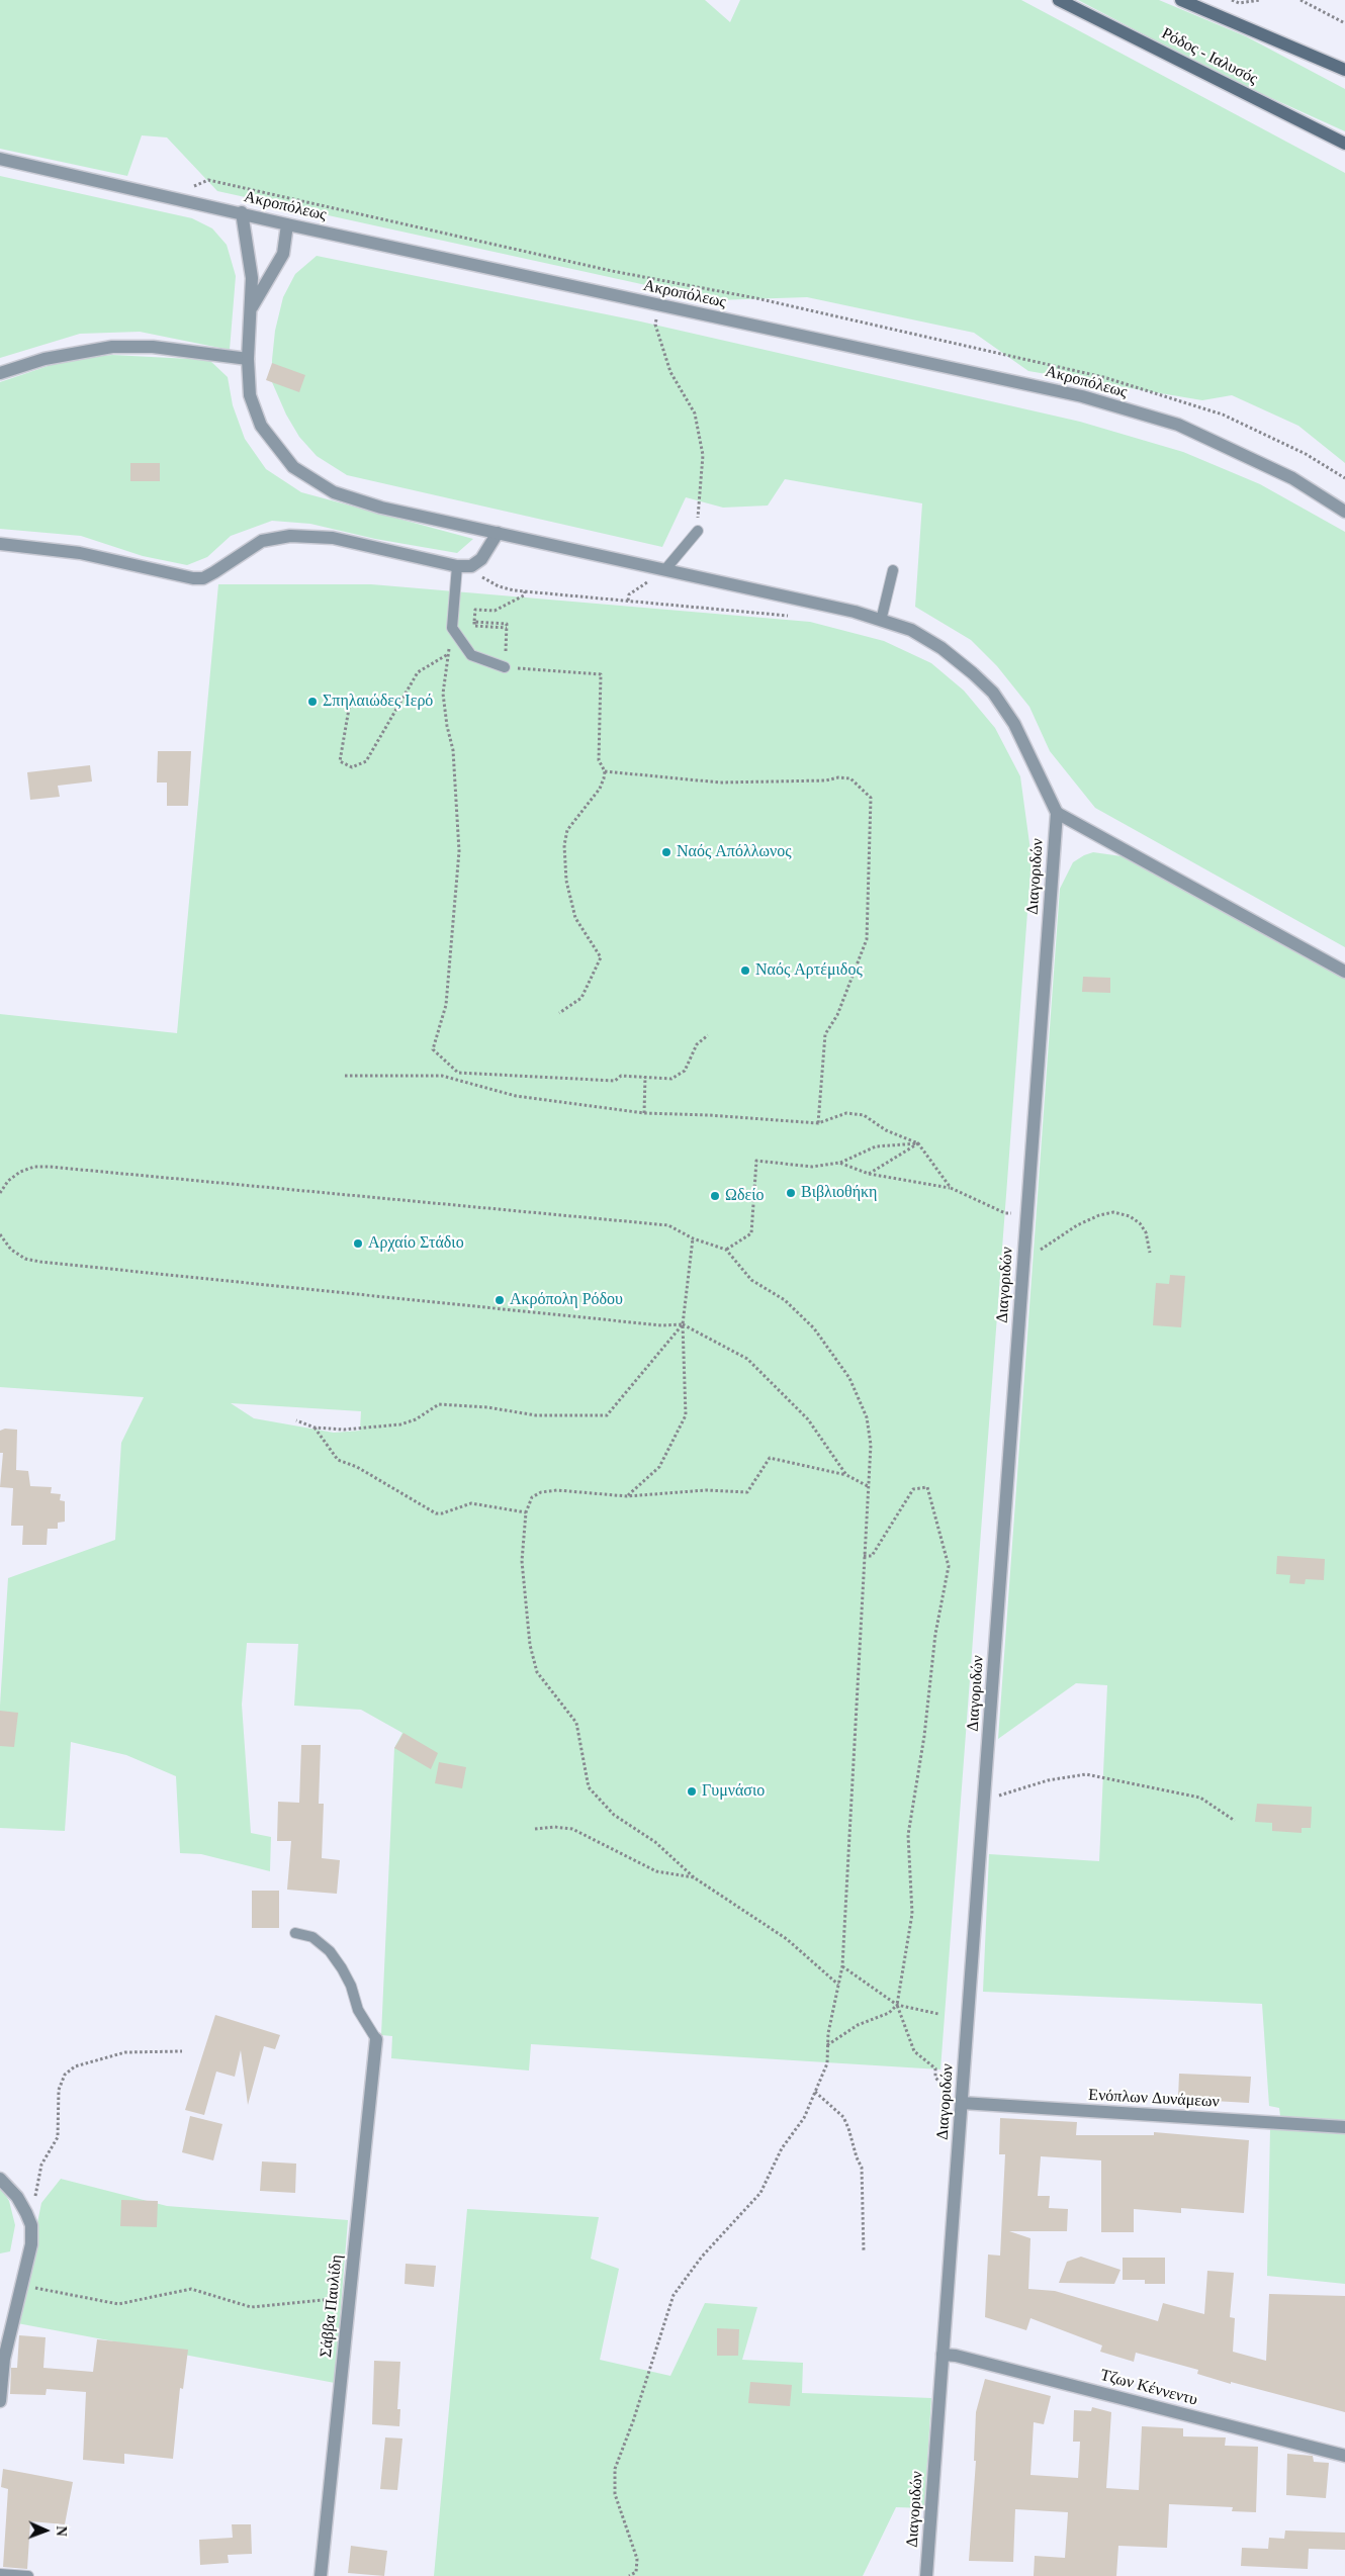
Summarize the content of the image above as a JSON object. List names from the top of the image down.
{
  "streets": {
    "main road": ["Ρόδος - Ιαλυσός"],
    "street": [
      "Ακροπόλεως",
      "Διαγοριδών",
      "Ενόπλων Δυνάμεων",
      "Σάββα Παυλίδη",
      "Τζων Κέννεντυ"
    ]
  },
  "crossings": [
    ["Διαγοριδών", "Ενόπλων Δυνάμεων"],
    ["Διαγοριδών", "Τζων Κέννεντυ"]
  ],
  "places": [
    "Σπηλαιώδες Ιερό",
    "Ναός Απόλλωνος",
    "Ναός Αρτέμιδος",
    "Βιβλιοθήκη",
    "Ωδείο",
    "Αρχαίο Στάδιο",
    "Ακρόπολη Ρόδου",
    "Γυμνάσιο"
  ],
  "north": "right"
}
